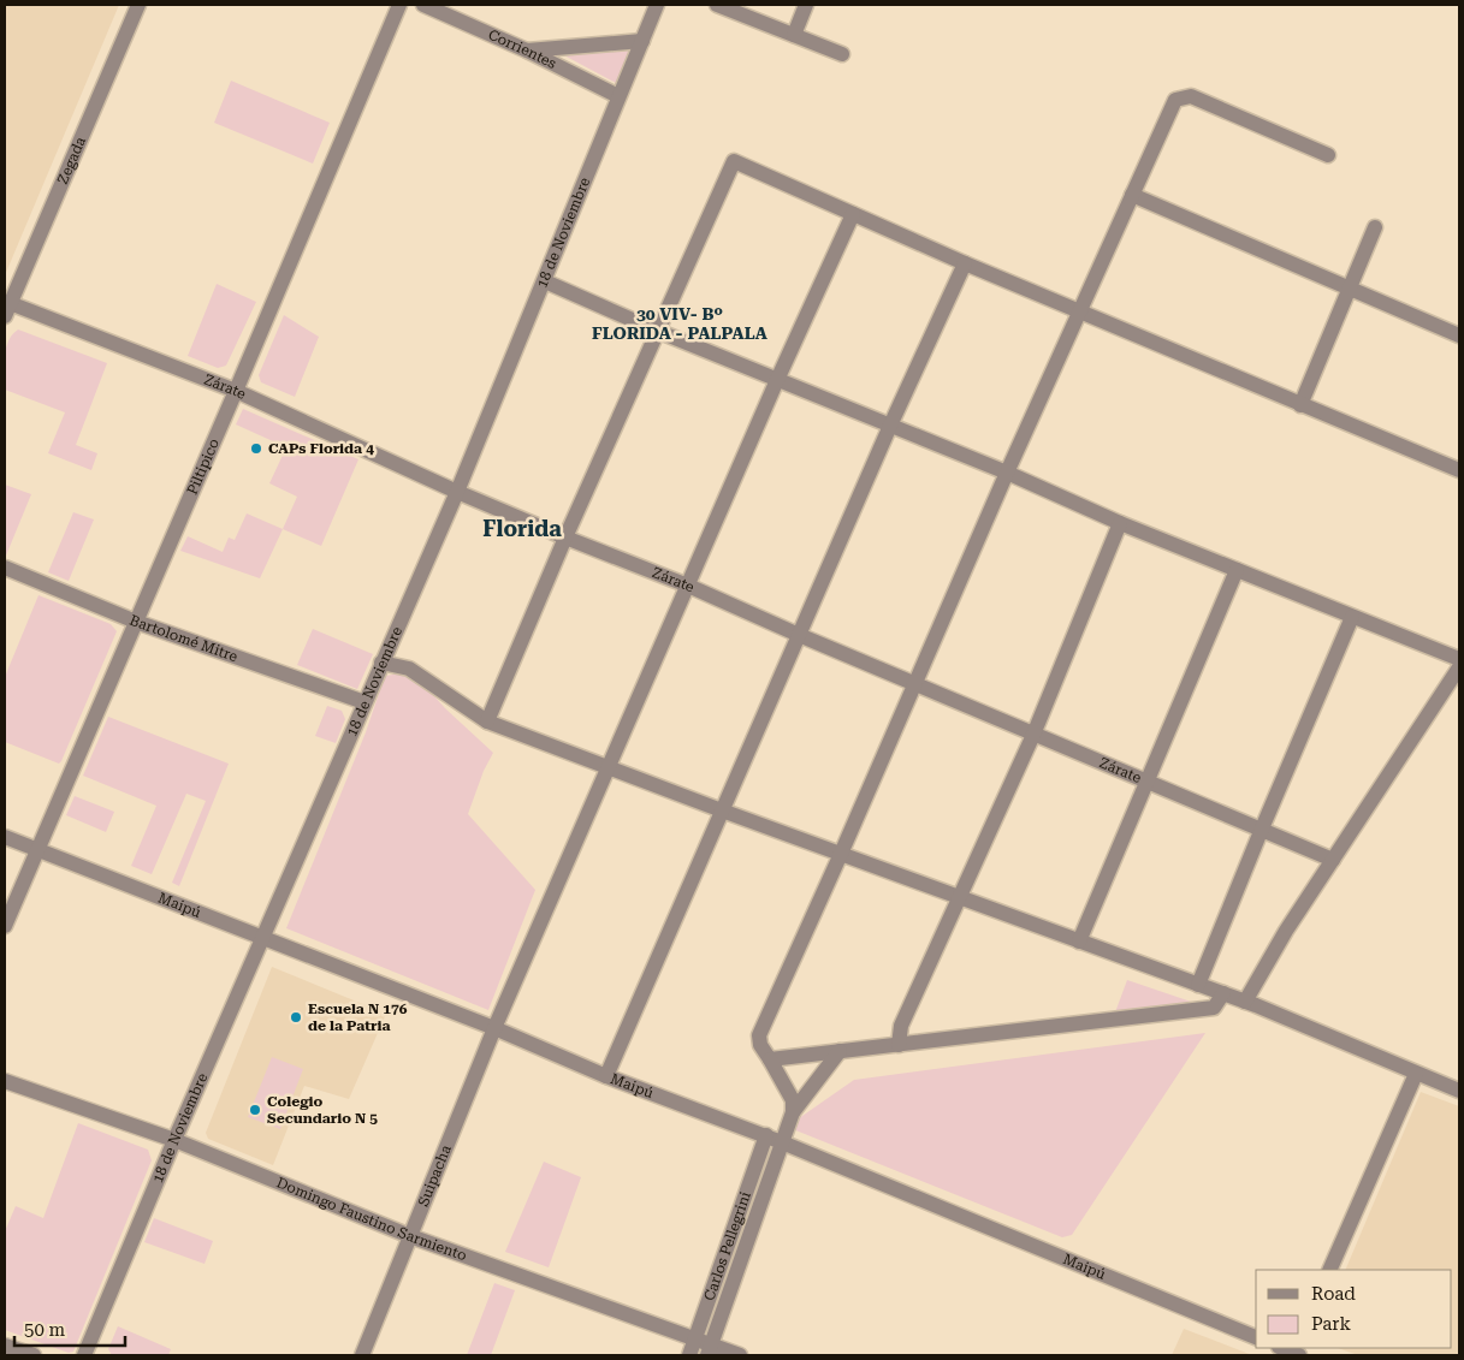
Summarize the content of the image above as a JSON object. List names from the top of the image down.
{
  "streets": {
    "street": [
      "Corrientes",
      "Zegada",
      "18 de Noviembre",
      "Zárate",
      "Piltipico",
      "Bartolomé Mitre",
      "Maipú",
      "Suipacha",
      "Domingo Faustino Sarmiento",
      "Carlos Pellegrini"
    ]
  },
  "crossings": [
    ["Corrientes", "18 de Noviembre"],
    ["Zegada", "Zárate"],
    ["18 de Noviembre", "Zárate"],
    ["18 de Noviembre", "Bartolomé Mitre"],
    ["18 de Noviembre", "Maipú"],
    ["18 de Noviembre", "Domingo Faustino Sarmiento"],
    ["Zárate", "Piltipico"],
    ["Zárate", "Suipacha"],
    ["Piltipico", "Bartolomé Mitre"],
    ["Piltipico", "Maipú"],
    ["Maipú", "Suipacha"],
    ["Maipú", "Carlos Pellegrini"],
    ["Suipacha", "Domingo Faustino Sarmiento"],
    ["Domingo Faustino Sarmiento", "Carlos Pellegrini"]
  ],
  "districts": ["30 VIV- Bº FLORIDA - PALPALA", "Florida"],
  "places": ["CAPs Florida 4", "Escuela N 176 de la Patria", "Colegio Secundario N 5"],
  "legend": ["Road", "Park"],
  "scale_bar": "50 m"
}
